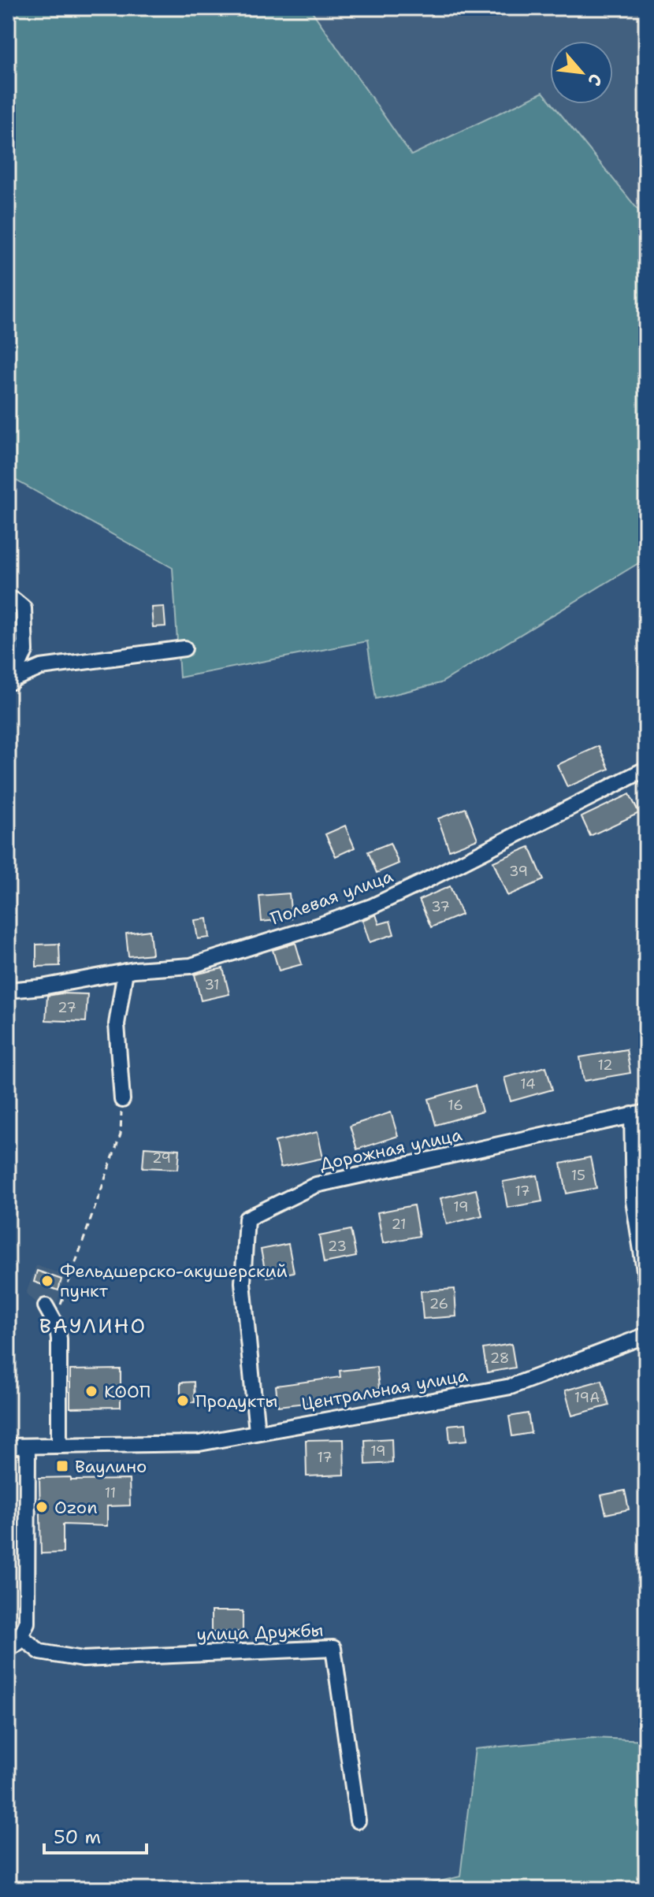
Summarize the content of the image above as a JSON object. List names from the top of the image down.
{
  "streets": {
    "street": [
      "Полевая улица",
      "Дорожная улица",
      "Центральная улица",
      "улица Дружбы"
    ]
  },
  "crossings": [
    ["Дорожная улица", "Центральная улица"]
  ],
  "districts": ["ВАУЛИНО"],
  "places": {
    "other": [
      "Фельдшерско-акушерский пункт",
      "КООП",
      "Продукты",
      "Ozon"
    ],
    "transit": ["Ваулино"]
  },
  "house_numbers": [
    "39",
    "37",
    "31",
    "27",
    "12",
    "14",
    "16",
    "29",
    "15",
    "17",
    "19",
    "21",
    "23",
    "26",
    "28",
    "19А",
    "19",
    "17",
    "11"
  ],
  "scale_bar": "50 m",
  "north": "bottom right"
}
